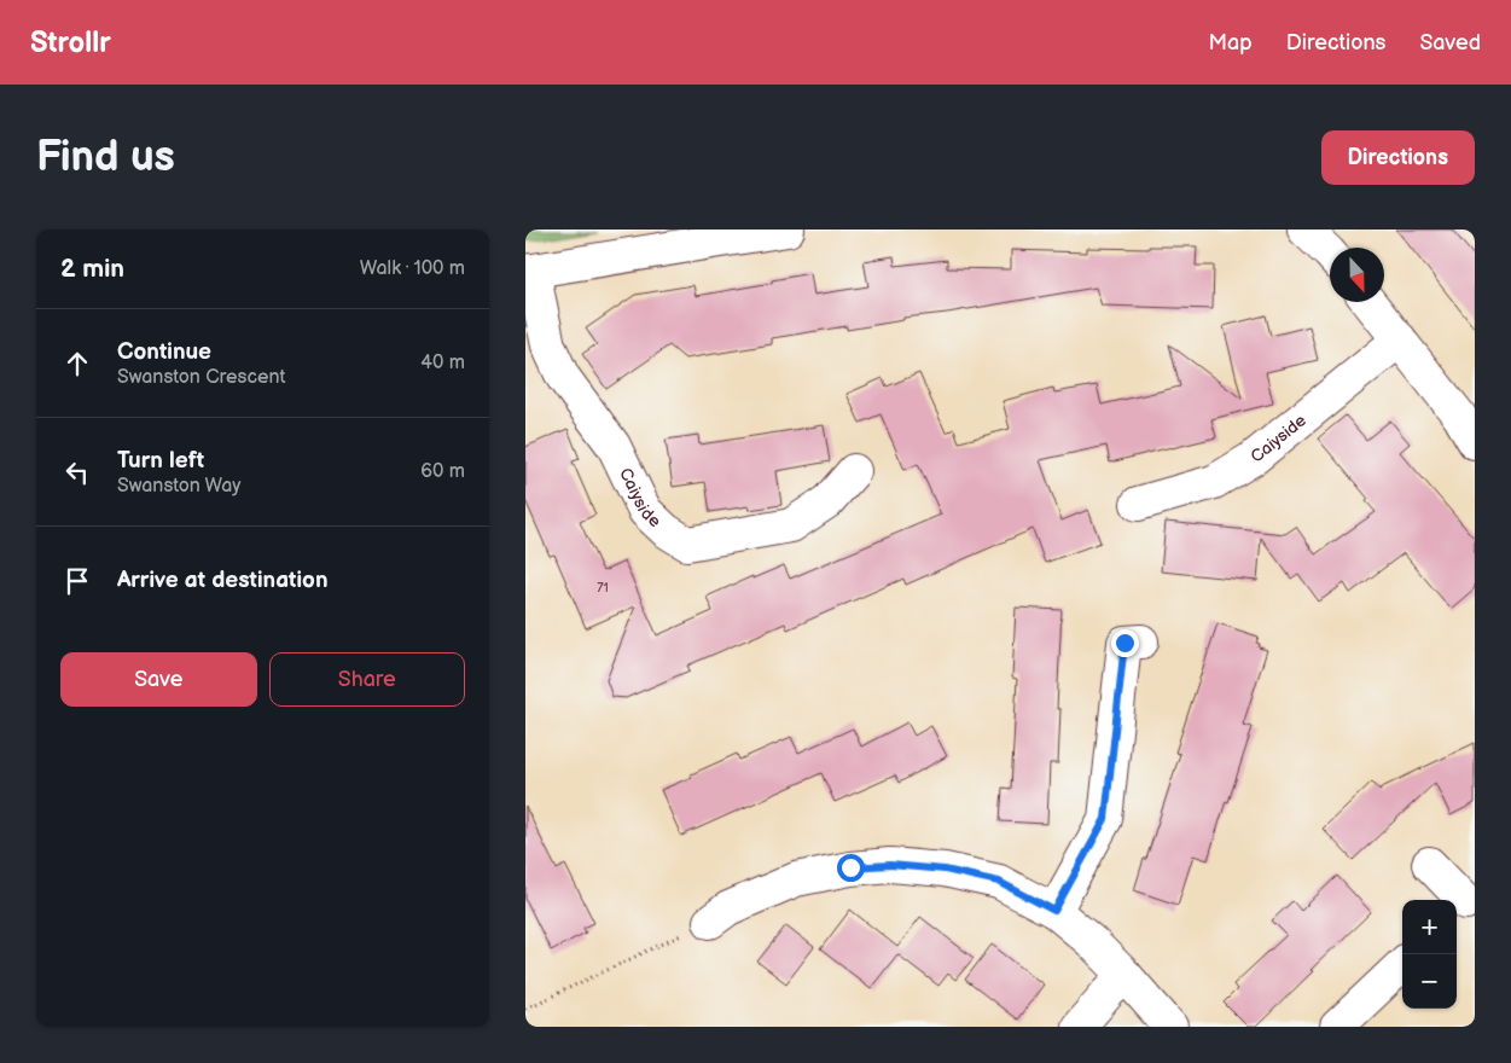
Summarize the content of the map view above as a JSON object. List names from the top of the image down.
{
  "streets": {
    "street": ["Caiyside"]
  },
  "house_numbers": ["71"],
  "north": "bottom",
  "page": {
    "header": "Strollr",
    "nav": ["Map", "Directions", "Saved"],
    "buttons": [
      "Directions",
      ["Save", "Share"]
    ],
    "title": "Find us",
    "heading": ["2 min", "Walk · 100 m"],
    "list": [
      ["Continue", "Swanston Crescent", "40 m"],
      ["Turn left", "Swanston Way", "60 m"],
      "Arrive at destination"
    ],
    "map_buttons": ["+", "−"]
  }
}
